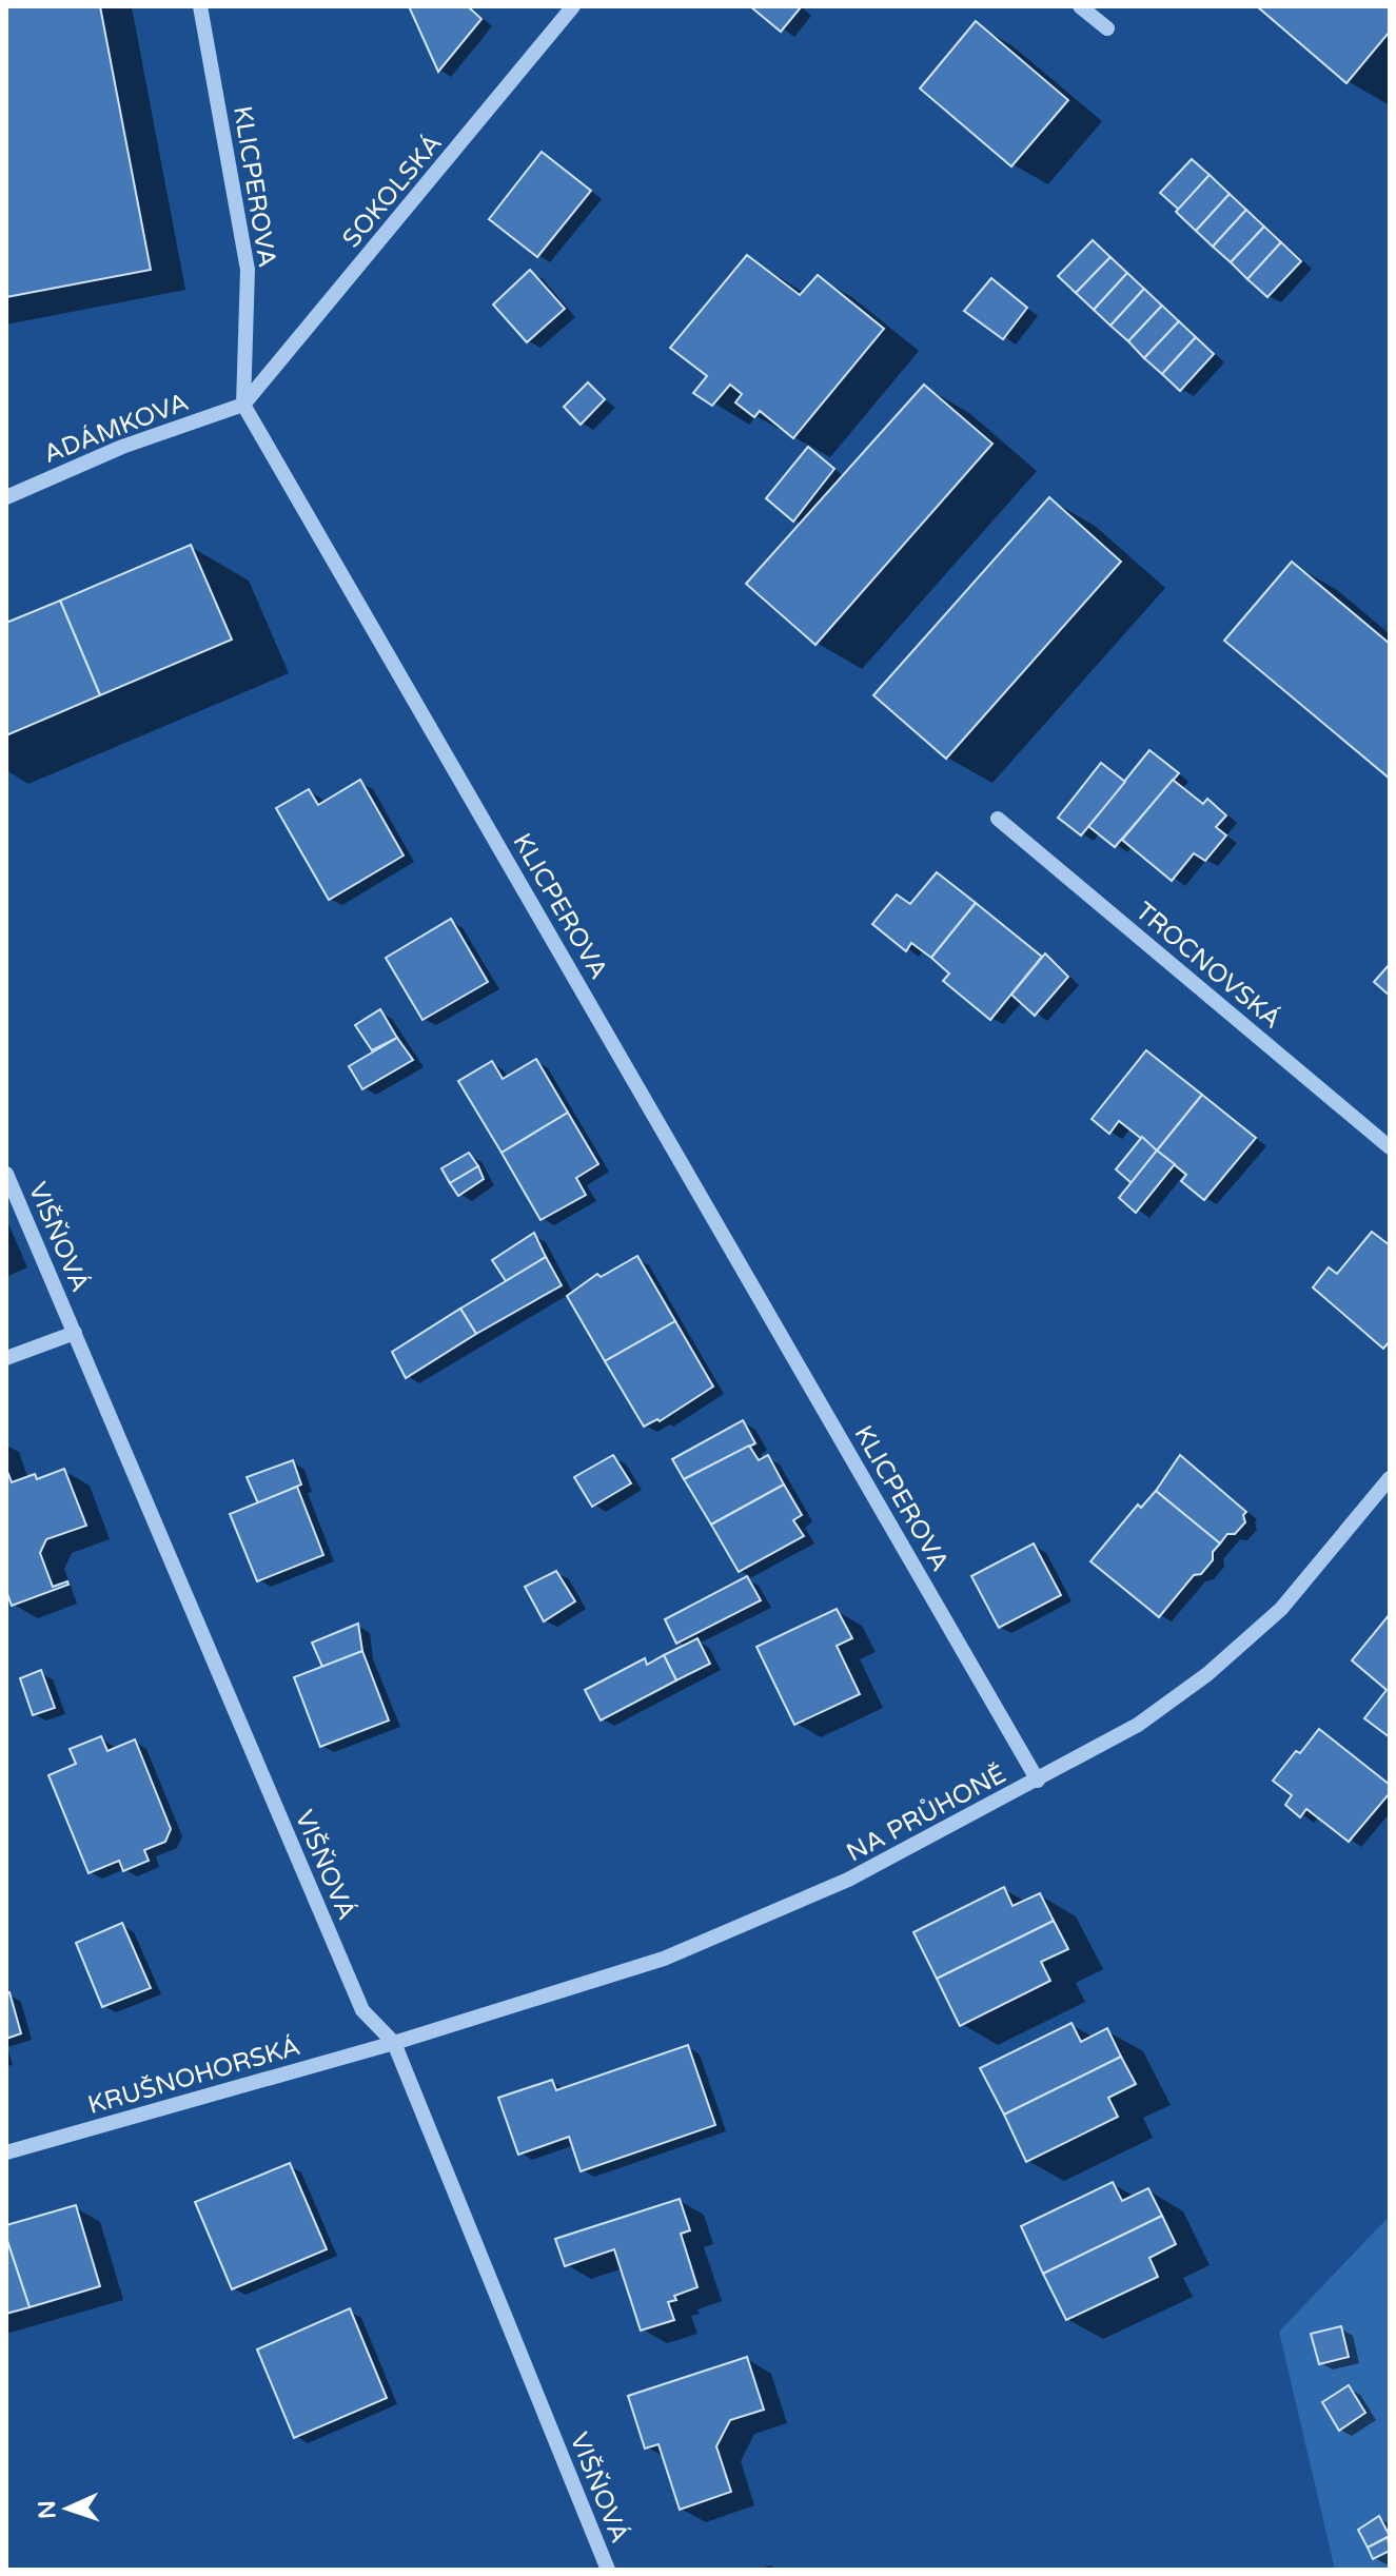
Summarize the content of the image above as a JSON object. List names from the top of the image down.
{
  "streets": {
    "street": [
      "KLICPEROVA",
      "SOKOLSKÁ",
      "ADÁMKOVA",
      "TROCNOVSKÁ",
      "VIŠŇOVÁ",
      "NA PRŮHONĚ",
      "KRUŠNOHORSKÁ"
    ]
  },
  "crossings": [
    ["KLICPEROVA", "SOKOLSKÁ"],
    ["KLICPEROVA", "ADÁMKOVA"],
    ["KLICPEROVA", "NA PRŮHONĚ"],
    ["SOKOLSKÁ", "ADÁMKOVA"],
    ["VIŠŇOVÁ", "NA PRŮHONĚ"],
    ["VIŠŇOVÁ", "KRUŠNOHORSKÁ"],
    ["NA PRŮHONĚ", "KRUŠNOHORSKÁ"]
  ],
  "north": "left"
}
